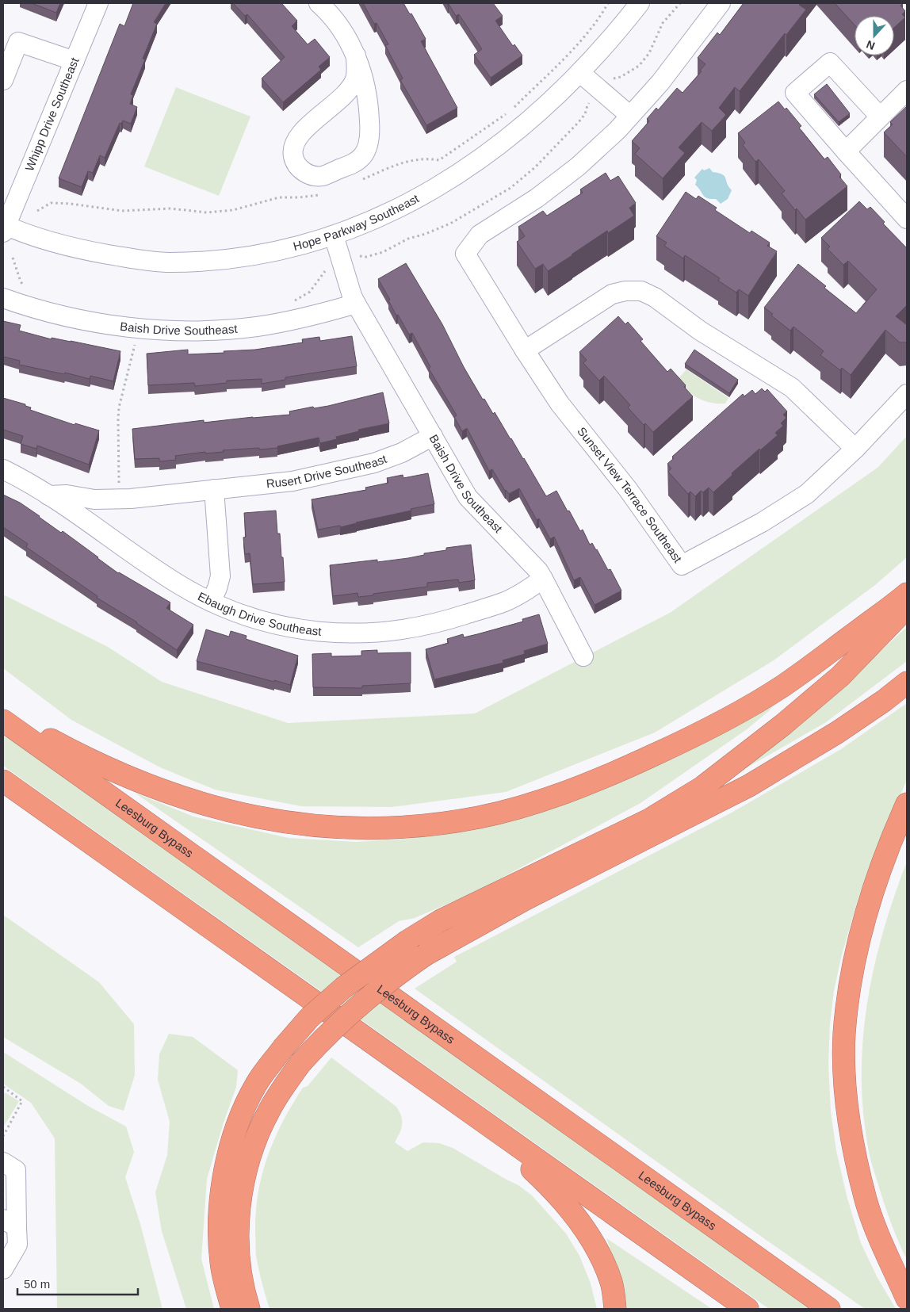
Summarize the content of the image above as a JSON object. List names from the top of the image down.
{
  "streets": {
    "highway": ["Leesburg Bypass"],
    "street": [
      "Whipp Drive Southeast",
      "Hope Parkway Southeast",
      "Baish Drive Southeast",
      "Rusert Drive Southeast",
      "Sunset View Terrace Southeast",
      "Ebaugh Drive Southeast"
    ]
  },
  "crossings": [
    ["Whipp Drive Southeast", "Hope Parkway Southeast"],
    ["Hope Parkway Southeast", "Baish Drive Southeast"],
    ["Baish Drive Southeast", "Rusert Drive Southeast"],
    ["Baish Drive Southeast", "Ebaugh Drive Southeast"],
    ["Rusert Drive Southeast", "Ebaugh Drive Southeast"]
  ],
  "scale_bar": "50 m",
  "north": "bottom"
}
